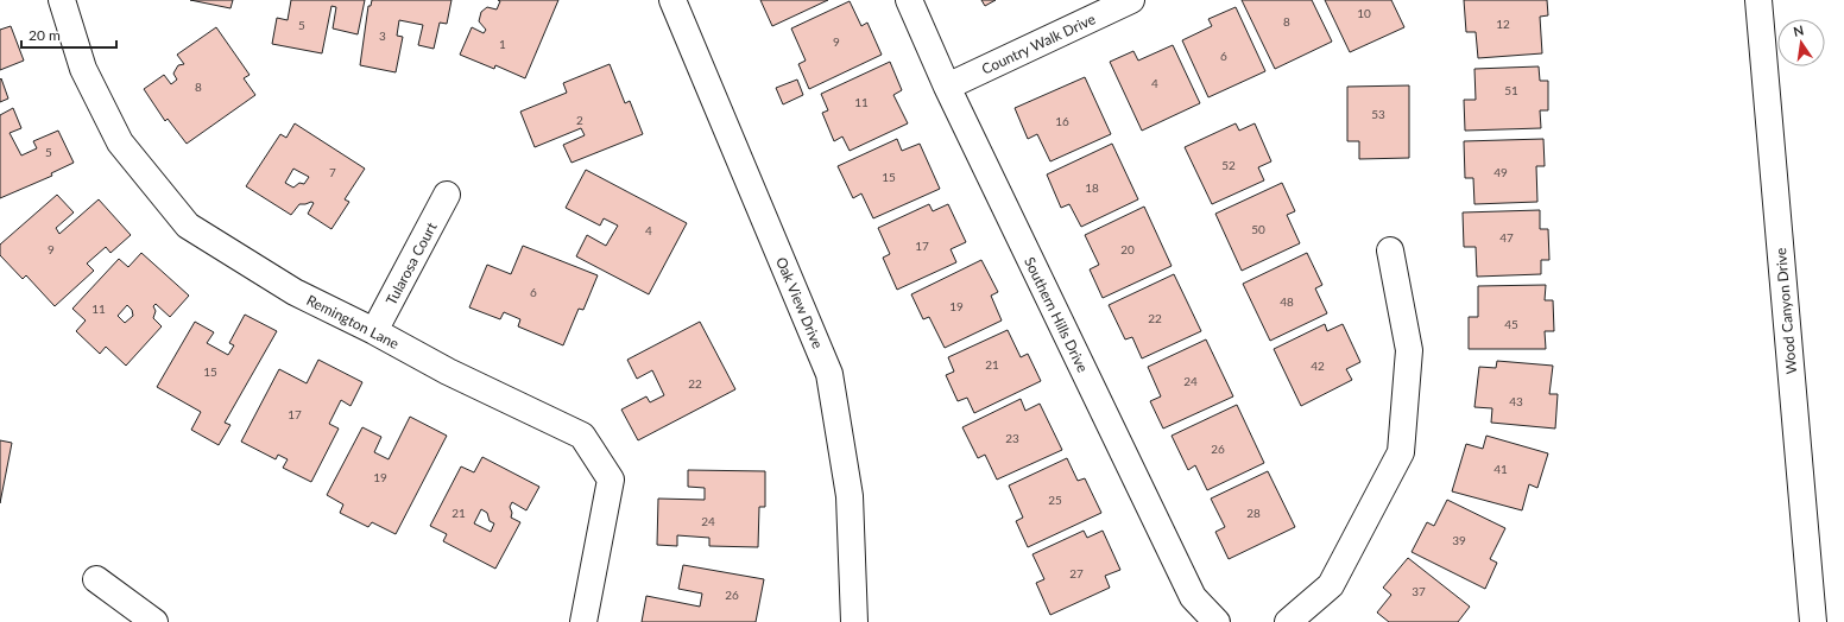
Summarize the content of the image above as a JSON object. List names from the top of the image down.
{
  "streets": {
    "street": [
      "Country Walk Drive",
      "Tularosa Court",
      "Oak View Drive",
      "Wood Canyon Drive",
      "Southern Hills Drive",
      "Remington Lane"
    ]
  },
  "crossings": [
    ["Country Walk Drive", "Southern Hills Drive"],
    ["Tularosa Court", "Remington Lane"]
  ],
  "house_numbers": [
    "10",
    "8",
    "12",
    "5",
    "3",
    "9",
    "1",
    "6",
    "4",
    "8",
    "51",
    "11",
    "53",
    "2",
    "16",
    "5",
    "52",
    "7",
    "49",
    "15",
    "18",
    "50",
    "4",
    "47",
    "17",
    "9",
    "20",
    "6",
    "48",
    "19",
    "11",
    "22",
    "45",
    "21",
    "42",
    "15",
    "24",
    "22",
    "43",
    "17",
    "23",
    "26",
    "41",
    "19",
    "25",
    "21",
    "28",
    "24",
    "39",
    "27",
    "37",
    "26"
  ],
  "scale_bar": "20 m",
  "north": "top"
}
